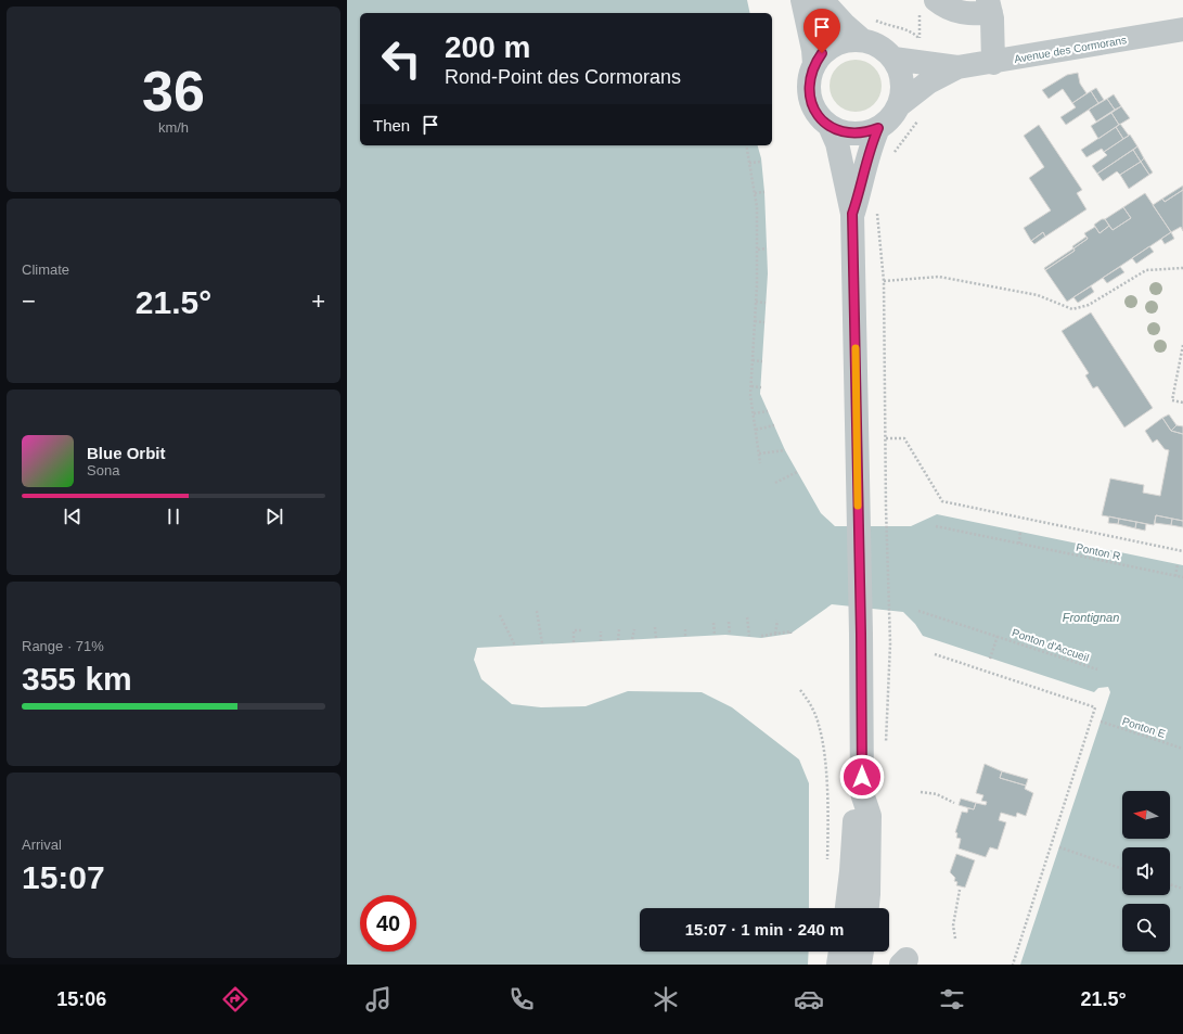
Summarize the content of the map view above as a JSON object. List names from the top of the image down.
{
  "streets": {
    "street": ["Avenue des Cormorans"],
    "path": ["Ponton R", "Ponton d'Accueil", "Ponton E"]
  },
  "water": ["Frontignan"],
  "north": "left",
  "page": {
    "tile": [
      ["36", "km/h"],
      "Climate",
      ["Range · 71%", "355 km"],
      ["Arrival", "15:07"]
    ],
    "turn": ["200 m", "Rond-Point des Cormorans"],
    "then": "Then",
    "heat": ["−", "21.5°", "+"],
    "song": ["Blue Orbit", "Sona"],
    "limit": "40",
    "trip": "15:07 · 1 min · 240 m",
    "tabs": ["15:06", "21.5°"]
  }
}
